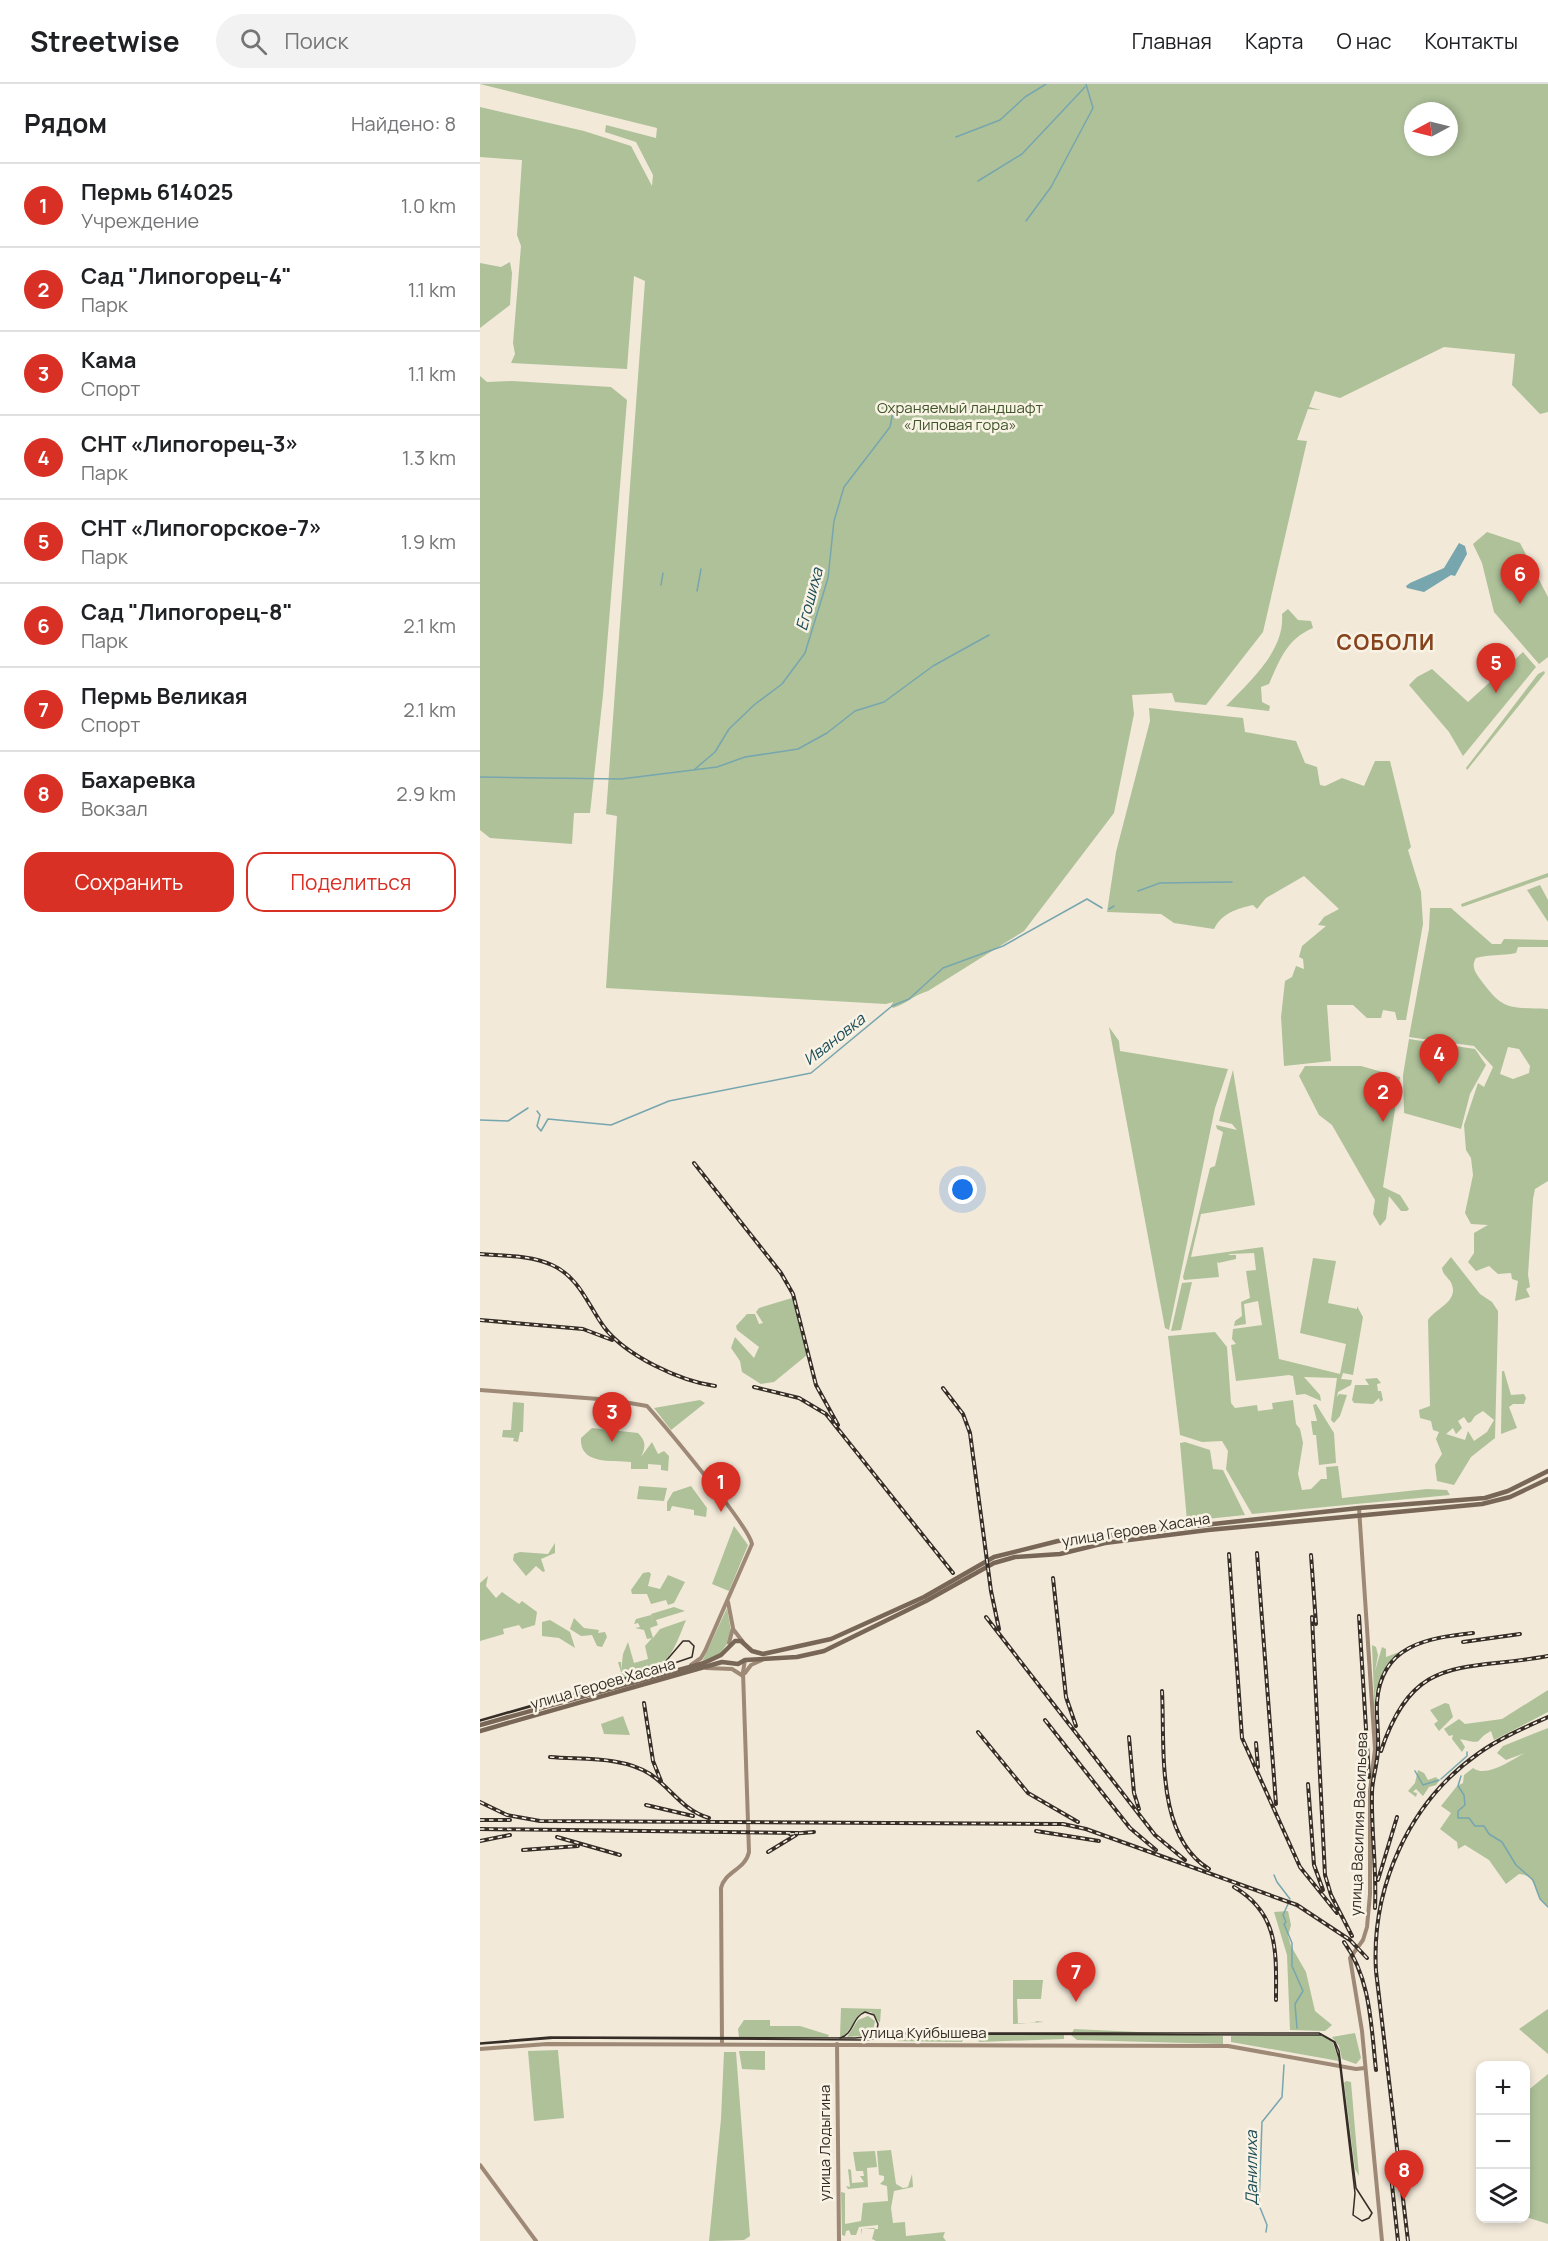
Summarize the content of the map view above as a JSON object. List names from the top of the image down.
{
  "streets": {
    "main road": [
      "улица Героев Хасана",
      "улица Василия Васильева",
      "улица Куйбышева",
      "улица Лодыгина"
    ]
  },
  "crossings": [
    ["улица Героев Хасана", "улица Василия Васильева"],
    ["улица Василия Васильева", "улица Куйбышева"],
    ["улица Куйбышева", "улица Лодыгина"]
  ],
  "districts": ["СОБОЛИ"],
  "water": ["Егошиха", "Ивановка", "Данилиха"],
  "parks": ["Охраняемый ландшафт «Липовая гора»"],
  "north": "left",
  "page": {
    "header": "Streetwise",
    "search": "Поиск",
    "nav": [
      "Главная",
      "Карта",
      "О нас",
      "Контакты"
    ],
    "heading": ["Рядом", "Найдено: 8"],
    "list": [
      {
        "mark": "1",
        "name": "Пермь 614025",
        "note": "Учреждение",
        "value": "1.0 km"
      },
      {
        "mark": "2",
        "name": "Сад \"Липогорец-4\"",
        "note": "Парк",
        "value": "1.1 km"
      },
      {
        "mark": "3",
        "name": "Кама",
        "note": "Спорт",
        "value": "1.1 km"
      },
      {
        "mark": "4",
        "name": "СНТ «Липогорец-3»",
        "note": "Парк",
        "value": "1.3 km"
      },
      {
        "mark": "5",
        "name": "СНТ «Липогорское-7»",
        "note": "Парк",
        "value": "1.9 km"
      },
      {
        "mark": "6",
        "name": "Сад \"Липогорец-8\"",
        "note": "Парк",
        "value": "2.1 km"
      },
      {
        "mark": "7",
        "name": "Пермь Великая",
        "note": "Спорт",
        "value": "2.1 km"
      },
      {
        "mark": "8",
        "name": "Бахаревка",
        "note": "Вокзал",
        "value": "2.9 km"
      }
    ],
    "pins": [
      "6",
      "5",
      "4",
      "2",
      "3",
      "1",
      "7",
      "8"
    ],
    "buttons": ["Сохранить", "Поделиться"],
    "map_buttons": ["+", "−"]
  }
}
